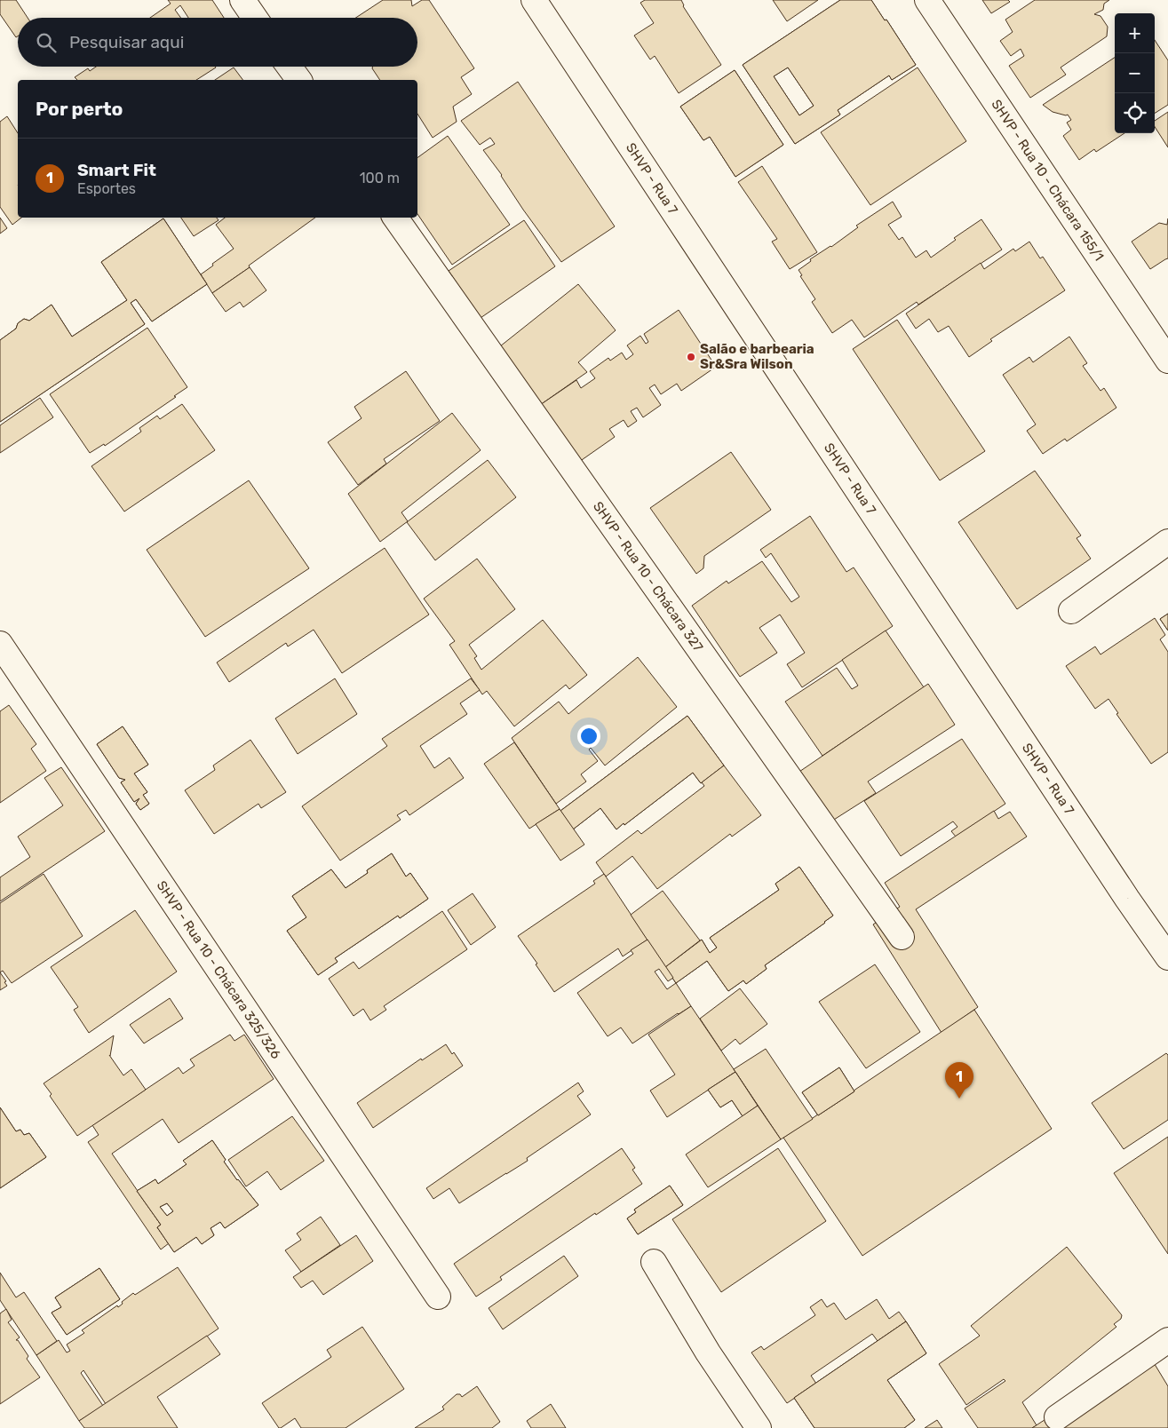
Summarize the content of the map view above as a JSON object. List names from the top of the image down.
{
  "streets": {
    "street": [
      "SHVP - Rua 7",
      "SHVP - Rua 10 - Chácara 155/1",
      "SHVP - Rua 10 - Chácara 327",
      "SHVP - Rua 10 - Chácara 325/326"
    ]
  },
  "places": ["Salão e barbearia Sr&Sra Wilson"],
  "page": {
    "map_buttons": ["+", "−"],
    "search": "Pesquisar aqui",
    "heading": "Por perto",
    "list": [
      {
        "mark": "1",
        "name": "Smart Fit",
        "note": "Esportes",
        "value": "100 m"
      }
    ],
    "pins": "1"
  }
}
